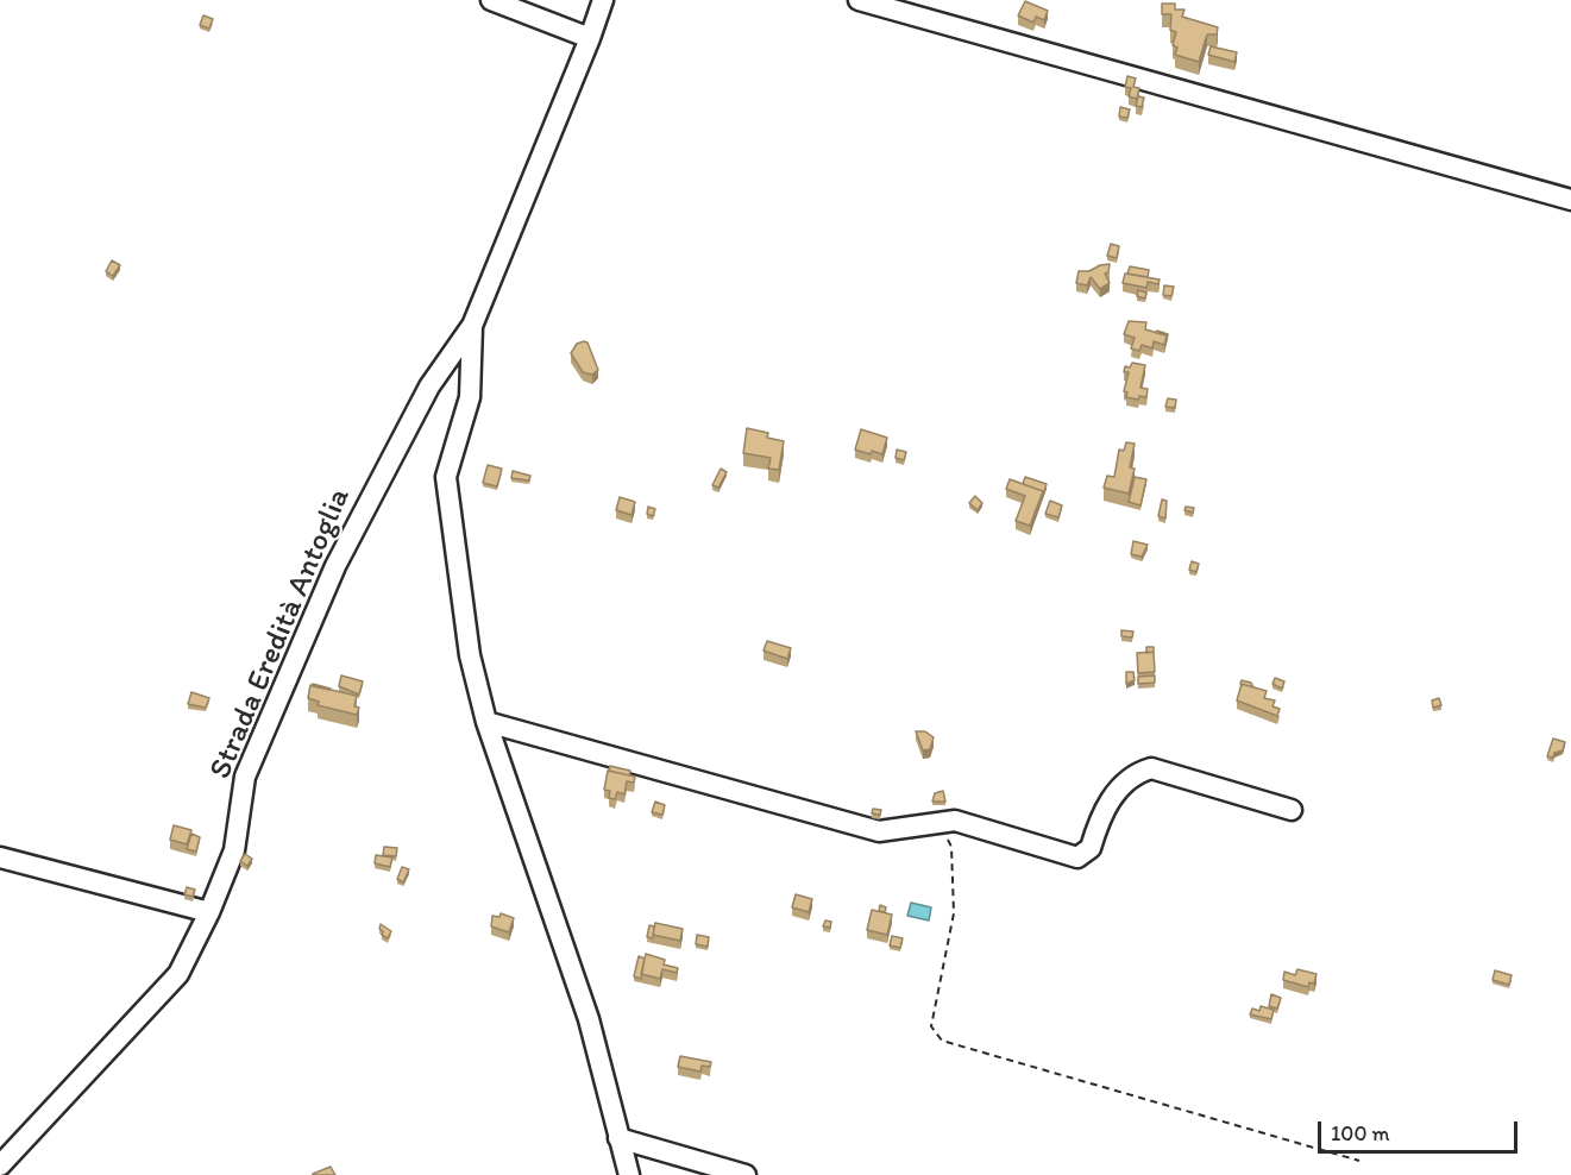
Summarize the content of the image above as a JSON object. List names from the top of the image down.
{
  "streets": {
    "street": ["Strada Eredità Antoglia"]
  },
  "scale_bar": "100 m"
}
